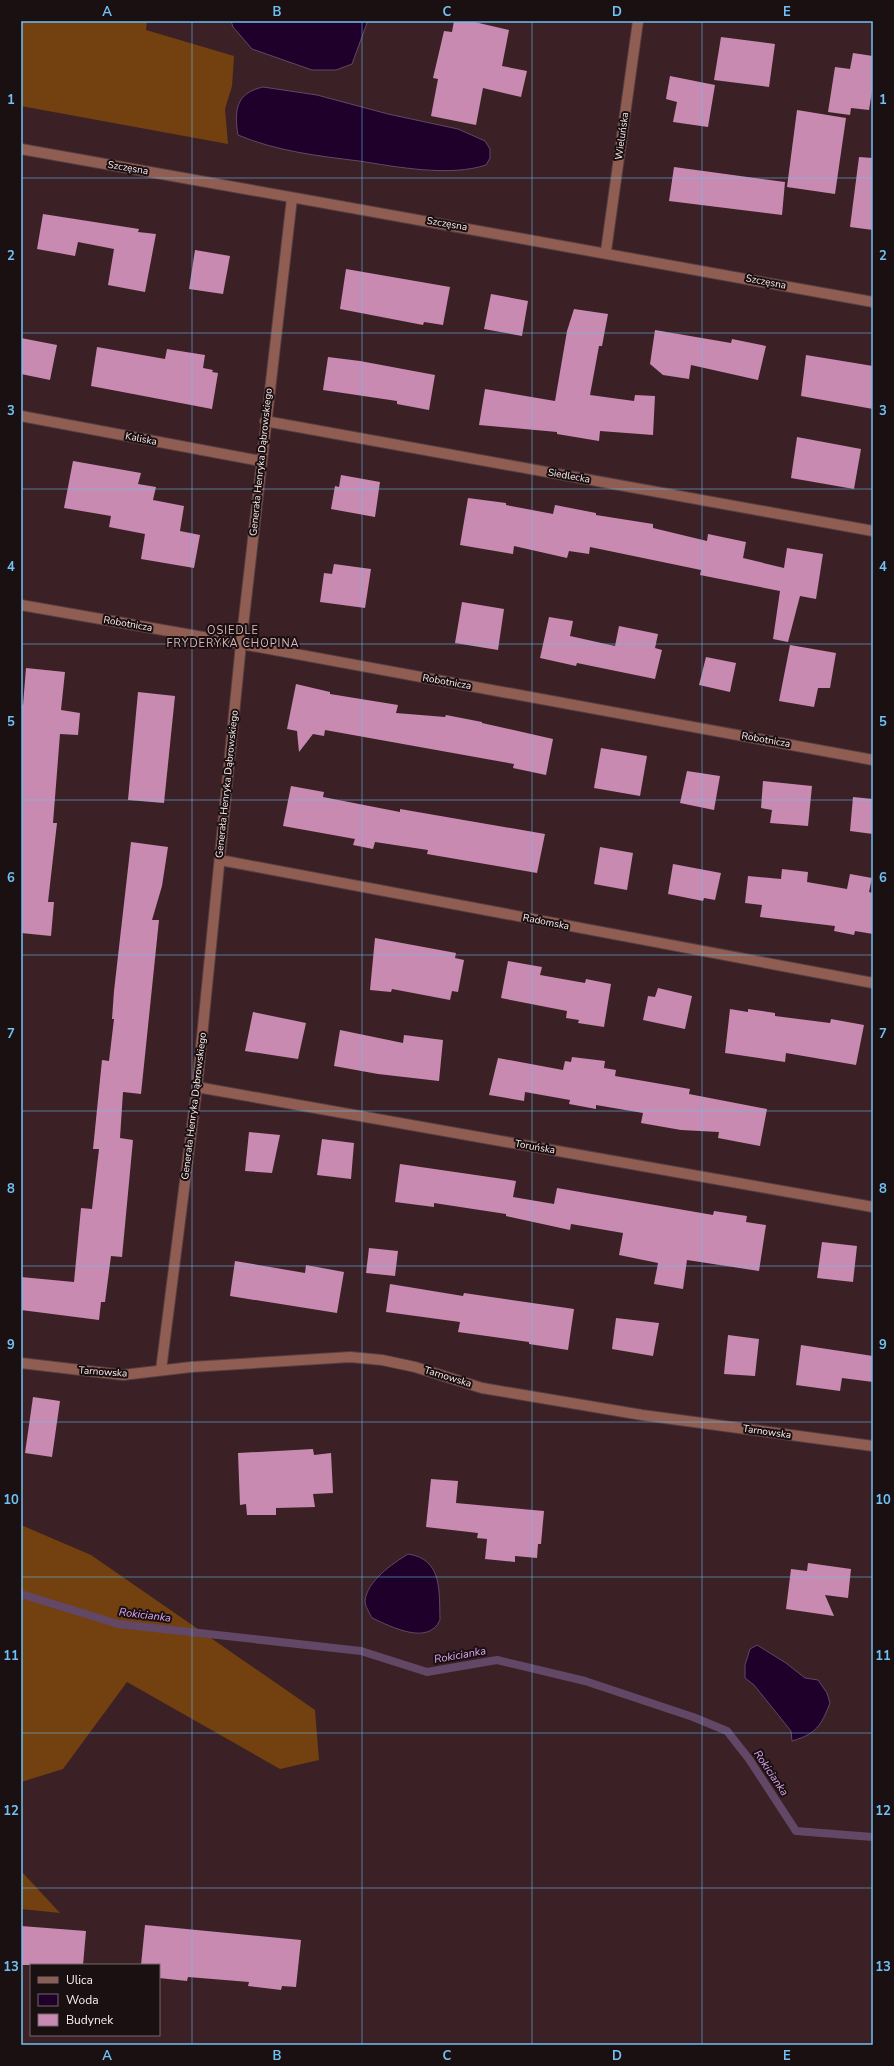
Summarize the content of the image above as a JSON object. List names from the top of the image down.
{
  "streets": {
    "street": [
      "Wieluńska",
      "Szczęsna",
      "Kaliska",
      "Generała Henryka Dąbrowskiego",
      "Siedlecka",
      "Robotnicza",
      "Radomska",
      "Toruńska",
      "Tarnowska"
    ]
  },
  "crossings": [
    ["Wieluńska", "Szczęsna"],
    ["Szczęsna", "Generała Henryka Dąbrowskiego"],
    ["Kaliska", "Generała Henryka Dąbrowskiego"],
    ["Generała Henryka Dąbrowskiego", "Siedlecka"],
    ["Generała Henryka Dąbrowskiego", "Robotnicza"],
    ["Generała Henryka Dąbrowskiego", "Radomska"],
    ["Generała Henryka Dąbrowskiego", "Toruńska"],
    ["Generała Henryka Dąbrowskiego", "Tarnowska"]
  ],
  "districts": ["OSIEDLE FRYDERYKA CHOPINA"],
  "water": ["Rokicianka"],
  "legend": ["Ulica", "Woda", "Budynek"],
  "grid": {
    "columns": [
      "A",
      "B",
      "C",
      "D",
      "E"
    ],
    "rows": [
      "1",
      "2",
      "3",
      "4",
      "5",
      "6",
      "7",
      "8",
      "9",
      "10",
      "11",
      "12",
      "13"
    ]
  }
}
